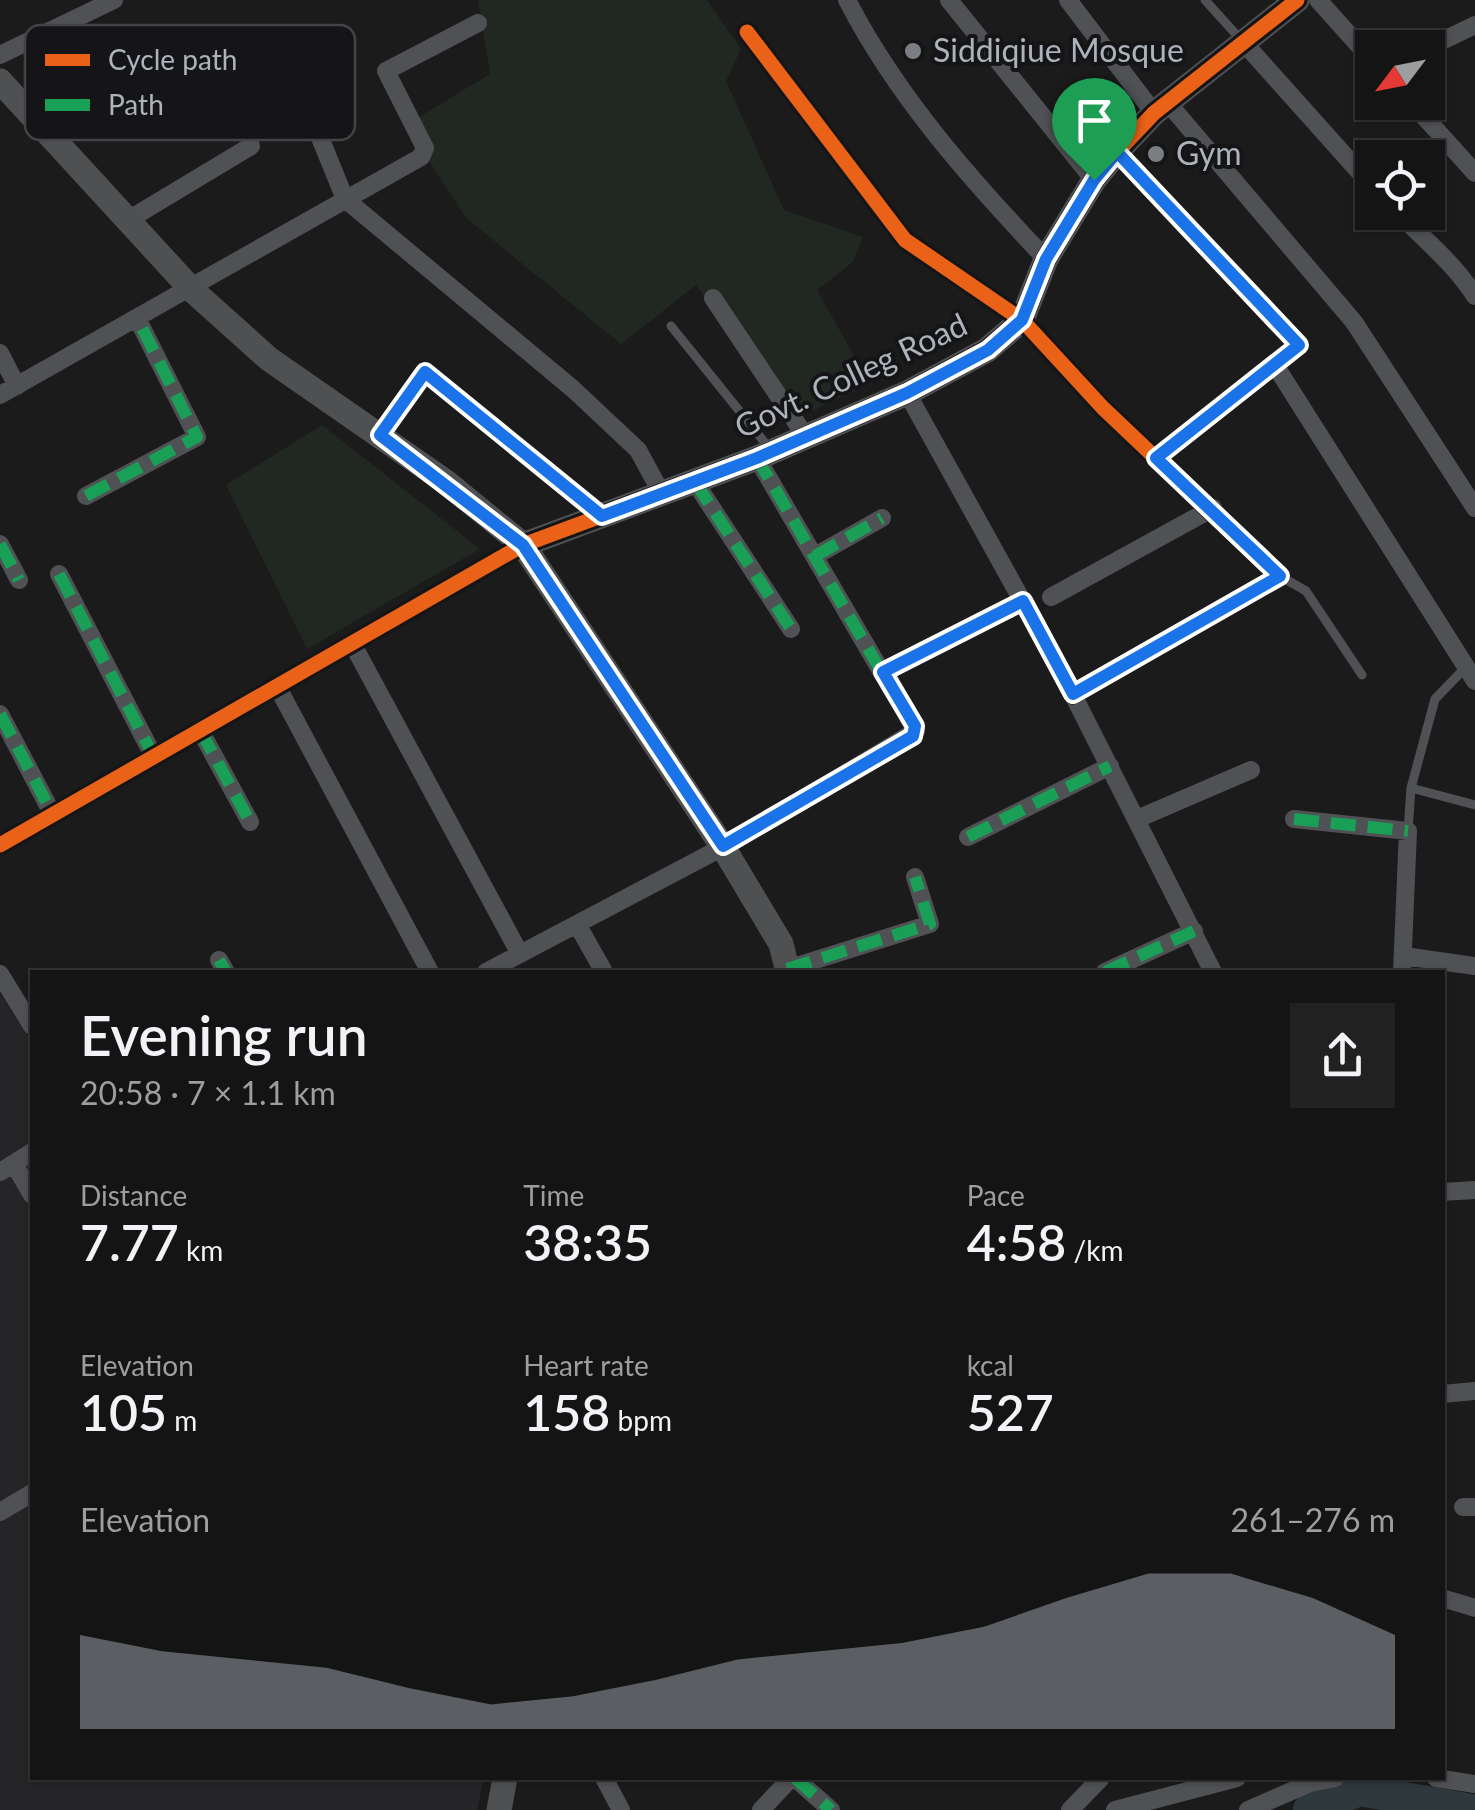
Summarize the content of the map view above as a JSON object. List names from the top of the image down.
{
  "streets": {
    "main road": ["Govt. Colleg Road"]
  },
  "places": ["Siddiqiue Mosque", "Gym"],
  "legend": ["Cycle path", "Path"],
  "north": "bottom left",
  "page": {
    "heading": ["Evening run", "20:58 · 7 × 1.1 km"],
    "stats": [
      ["Distance", "7.77 km"],
      ["Time", "38:35"],
      ["Pace", "4:58 /km"],
      ["Elevation", "105 m"],
      ["Heart rate", "158 bpm"],
      ["kcal", "527"]
    ],
    "chart": ["Elevation", "261–276 m"]
  }
}
